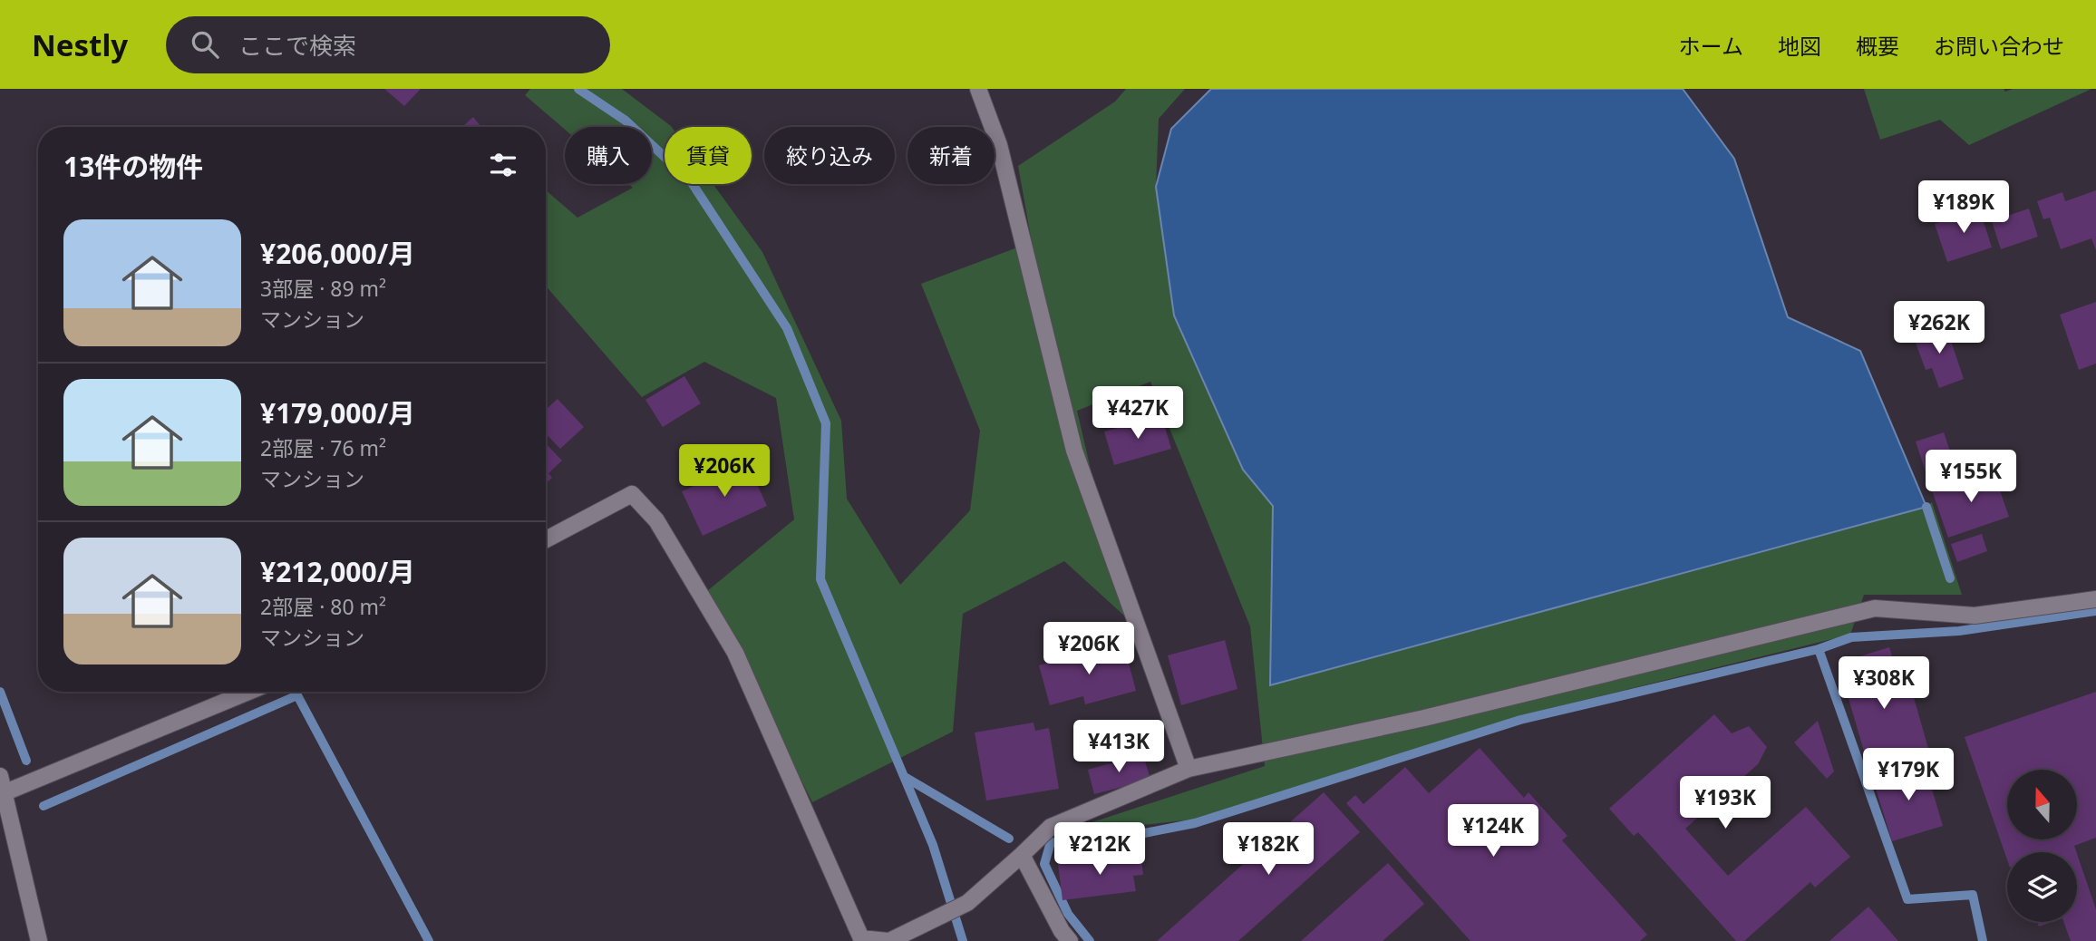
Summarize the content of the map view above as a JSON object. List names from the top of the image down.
{
  "north": "top",
  "page": {
    "header": "Nestly",
    "search": "ここで検索",
    "nav": [
      "ホーム",
      "地図",
      "概要",
      "お問い合わせ"
    ],
    "chip": [
      "購入",
      "賃貸",
      "絞り込み",
      "新着"
    ],
    "heading": "13件の物件",
    "price": [
      "¥189K",
      "¥262K",
      "¥427K",
      "¥206K",
      "¥155K",
      "¥206K",
      "¥308K",
      "¥413K",
      "¥179K",
      "¥193K",
      "¥124K",
      "¥212K",
      "¥182K"
    ],
    "list": [
      {
        "name": "¥206,000/月",
        "note": "3部屋 · 89 m² · マンション"
      },
      {
        "name": "¥179,000/月",
        "note": "2部屋 · 76 m² · マンション"
      },
      {
        "name": "¥212,000/月",
        "note": "2部屋 · 80 m² · マンション"
      }
    ]
  }
}
